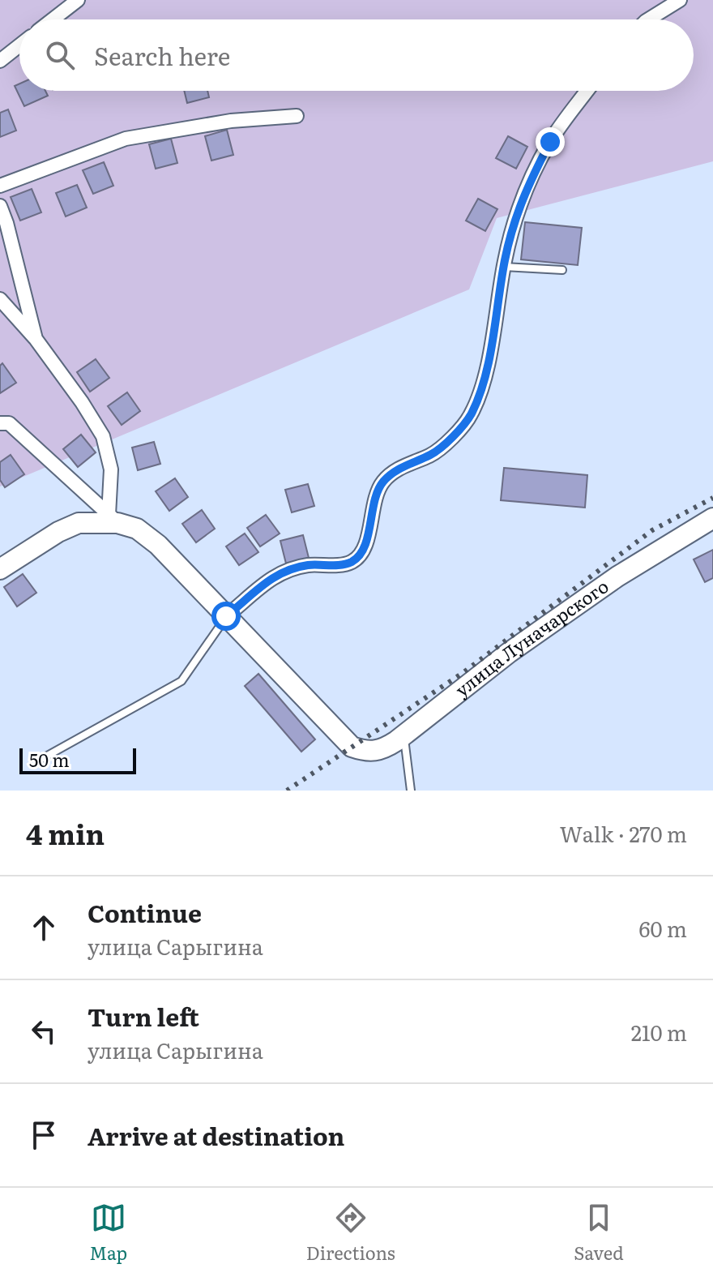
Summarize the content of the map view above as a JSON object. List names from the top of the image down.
{
  "streets": {
    "main road": ["улица Луначарского"]
  },
  "scale_bar": "50 m",
  "page": {
    "search": "Search here",
    "scale": "50 m",
    "heading": ["4 min", "Walk · 270 m"],
    "list": [
      ["Continue", "улица Сарыгина", "60 m"],
      ["Turn left", "улица Сарыгина", "210 m"],
      "Arrive at destination"
    ],
    "nav": ["Map", "Directions", "Saved"]
  }
}
